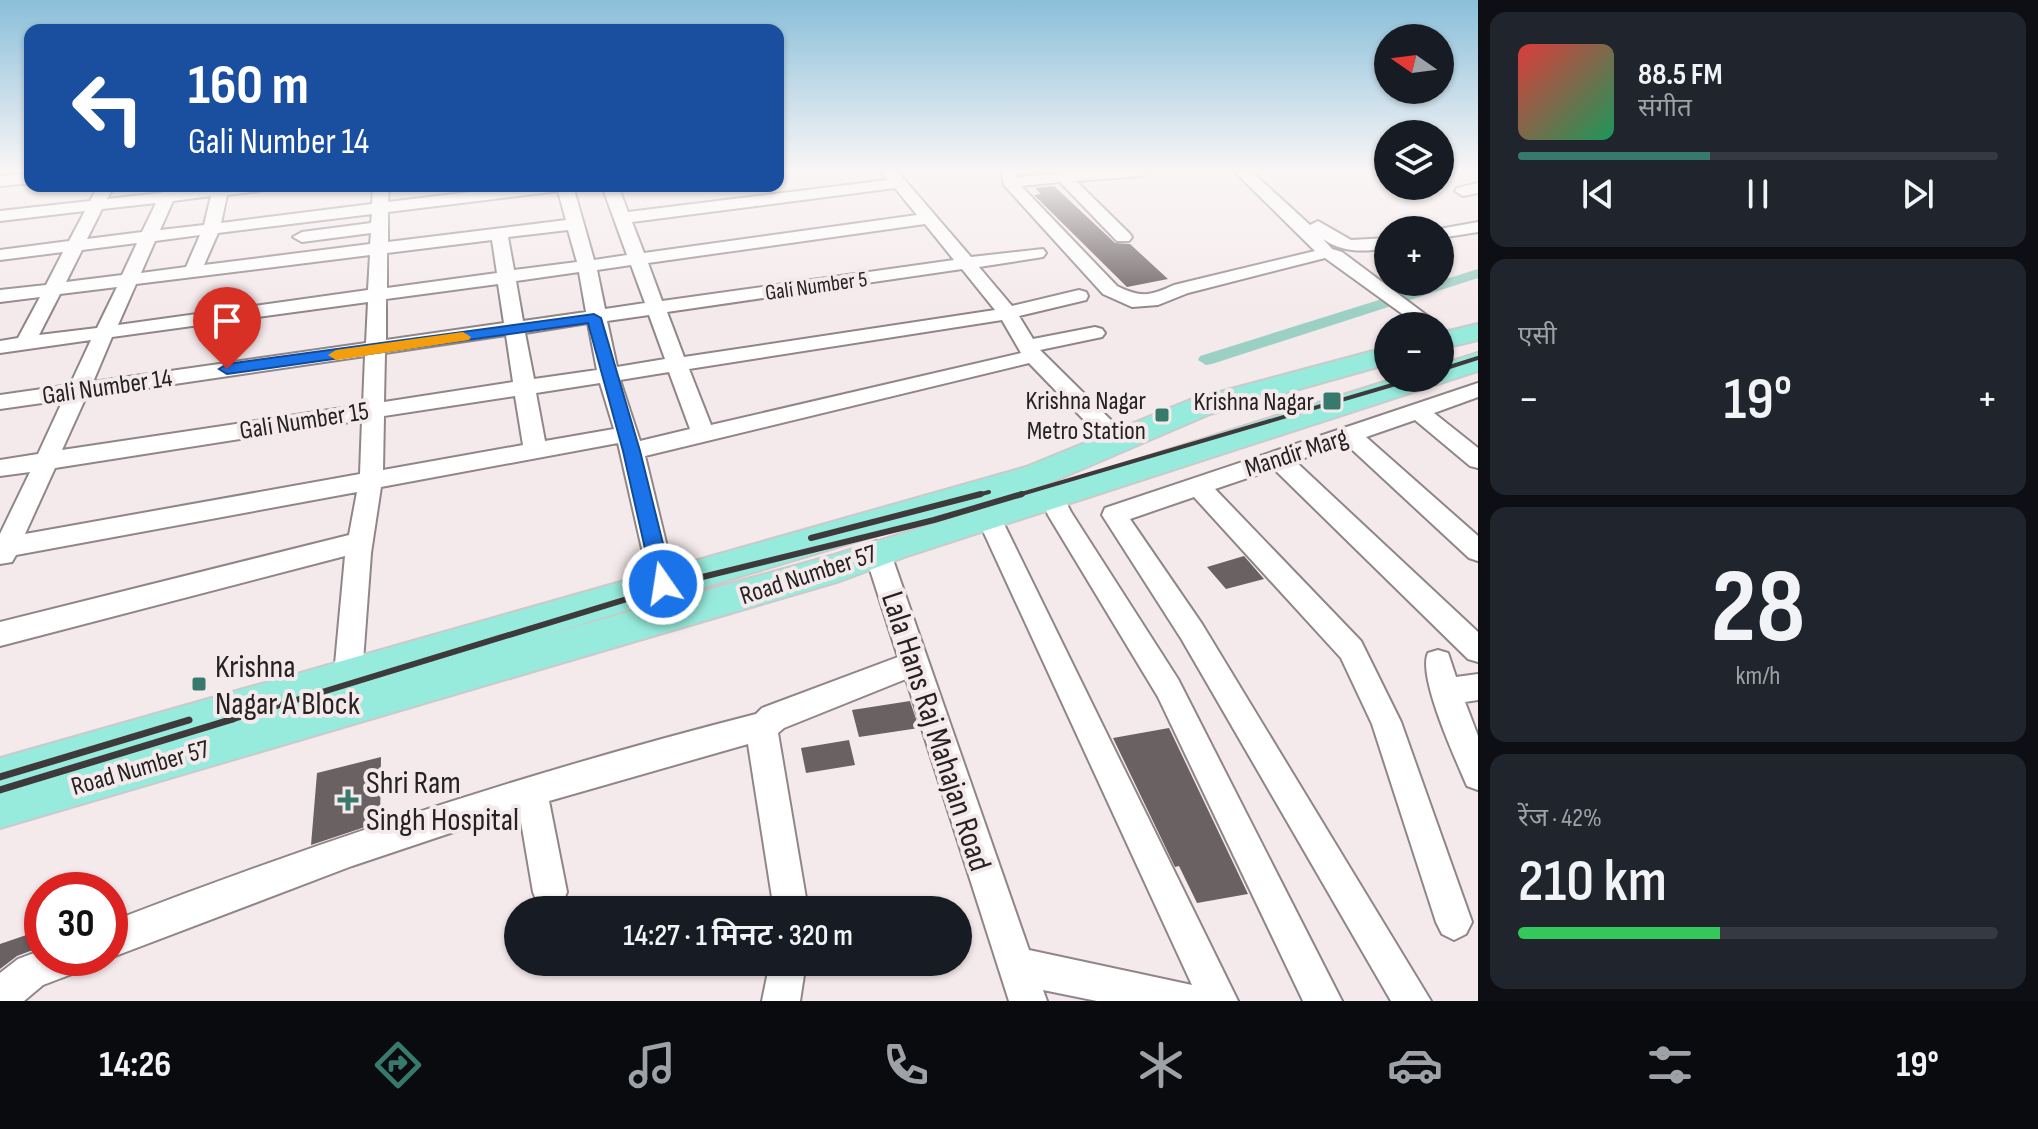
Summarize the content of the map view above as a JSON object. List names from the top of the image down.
{
  "streets": {
    "main road": ["Road Number 57"],
    "street": [
      "Gali Number 5",
      "Gali Number 14",
      "Gali Number 15",
      "Mandir Marg",
      "Lala Hans Raj Mahajan Road"
    ]
  },
  "crossings": [
    ["Gali Number 5", "Gali Number 14"],
    ["Mandir Marg", "Road Number 57"],
    ["Road Number 57", "Lala Hans Raj Mahajan Road"]
  ],
  "places": {
    "transit": ["Krishna Nagar", "Krishna Nagar Metro Station", "Krishna Nagar A Block"],
    "health": ["Shri Ram Singh Hospital"]
  },
  "north": "left",
  "page": {
    "map_buttons": ["+", "−"],
    "turn": ["160 m", "Gali Number 14"],
    "song": ["88.5 FM", "संगीत"],
    "tile": [
      "एसी",
      ["28", "km/h"],
      ["रेंज · 42%", "210 km"]
    ],
    "heat": ["−", "19°", "+"],
    "limit": "30",
    "trip": "14:27 · 1 मिनट · 320 m",
    "tabs": ["14:26", "19°"]
  }
}
